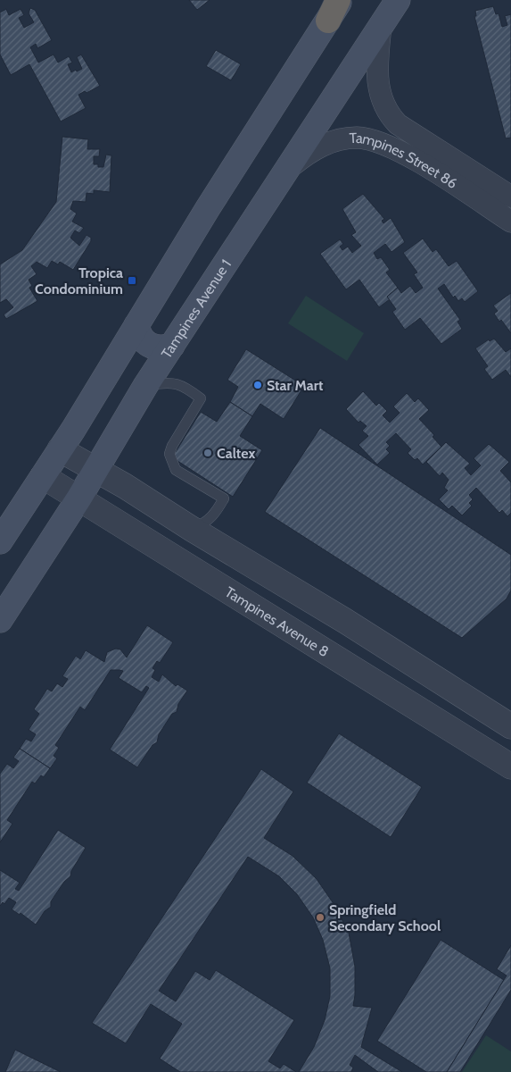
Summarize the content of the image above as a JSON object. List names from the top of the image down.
{
  "streets": {
    "main road": ["Tampines Avenue 1"],
    "street": ["Tampines Street 86", "Tampines Avenue 8"]
  },
  "crossings": [
    ["Tampines Street 86", "Tampines Avenue 1"],
    ["Tampines Avenue 1", "Tampines Avenue 8"]
  ],
  "places": {
    "transit": ["Tropica Condominium"],
    "other": ["Star Mart", "Caltex", "Springfield Secondary School"]
  }
}
